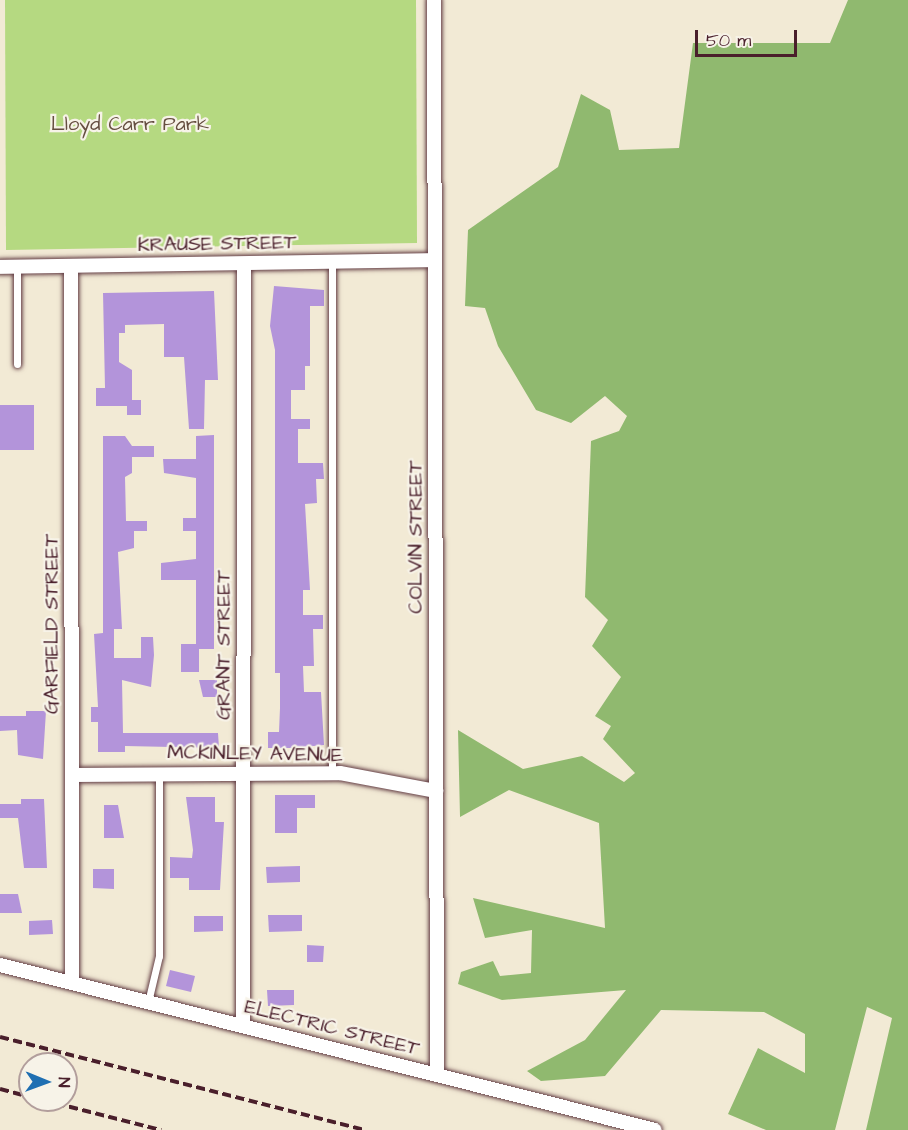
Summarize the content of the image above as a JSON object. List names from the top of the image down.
{
  "streets": {
    "street": [
      "KRAUSE STREET",
      "COLVIN STREET",
      "GARFIELD STREET",
      "GRANT STREET",
      "MCKINLEY AVENUE",
      "ELECTRIC STREET"
    ]
  },
  "crossings": [
    ["KRAUSE STREET", "COLVIN STREET"],
    ["KRAUSE STREET", "GARFIELD STREET"],
    ["KRAUSE STREET", "GRANT STREET"],
    ["COLVIN STREET", "MCKINLEY AVENUE"],
    ["COLVIN STREET", "ELECTRIC STREET"],
    ["GARFIELD STREET", "MCKINLEY AVENUE"],
    ["GARFIELD STREET", "ELECTRIC STREET"],
    ["GRANT STREET", "MCKINLEY AVENUE"],
    ["GRANT STREET", "ELECTRIC STREET"]
  ],
  "parks": ["Lloyd Carr Park"],
  "scale_bar": "50 m",
  "north": "right"
}
